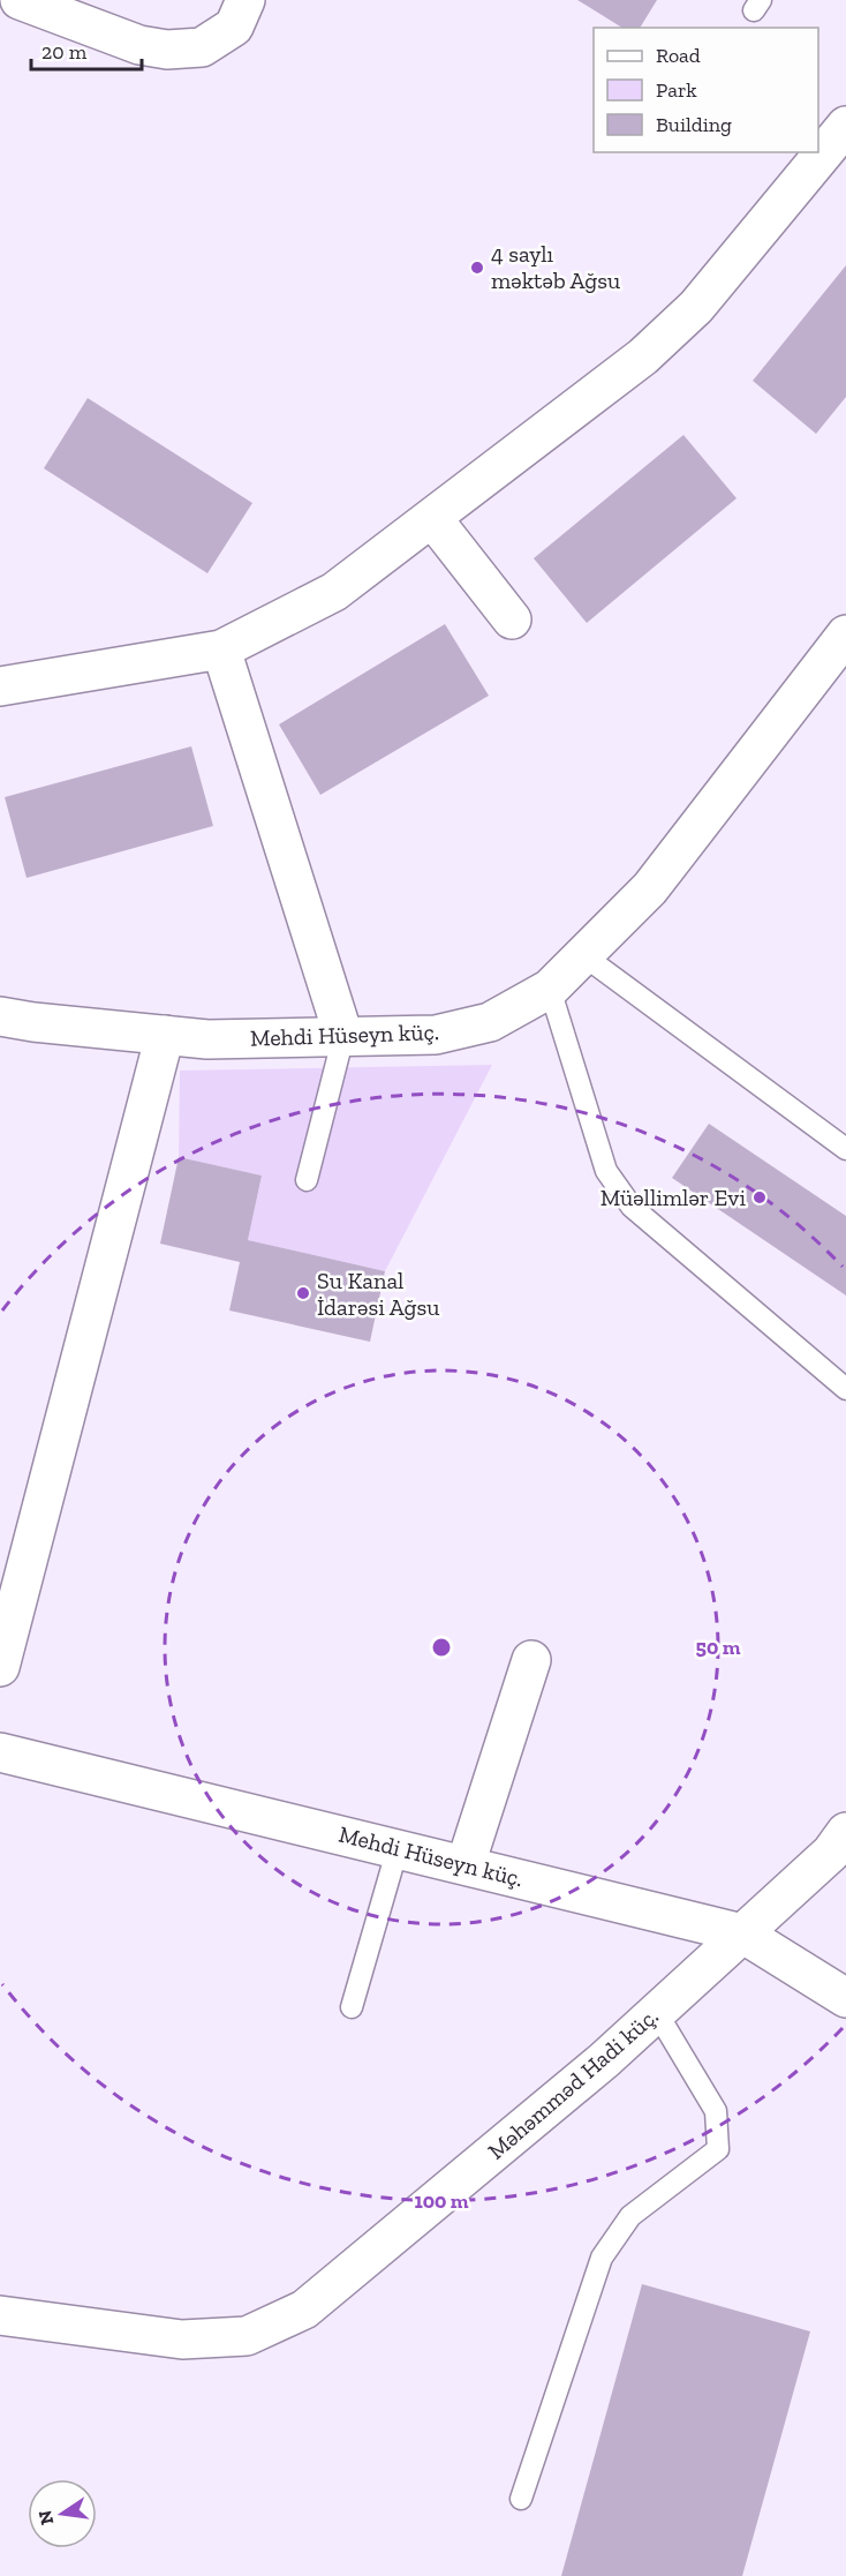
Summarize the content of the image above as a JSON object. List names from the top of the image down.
{
  "streets": {
    "street": ["Mehdi Hüseyn küç.", "Məhəmməd Hadi küç."]
  },
  "crossings": [
    ["Mehdi Hüseyn küç.", "Məhəmməd Hadi küç."]
  ],
  "places": ["4 saylı məktəb Ağsu", "Müəllimlər Evi", "Su Kanal İdarəsi Ağsu"],
  "legend": ["Road", "Park", "Building"],
  "scale_bar": "20 m",
  "north": "left",
  "rings": ["50 m", "100 m"]
}
